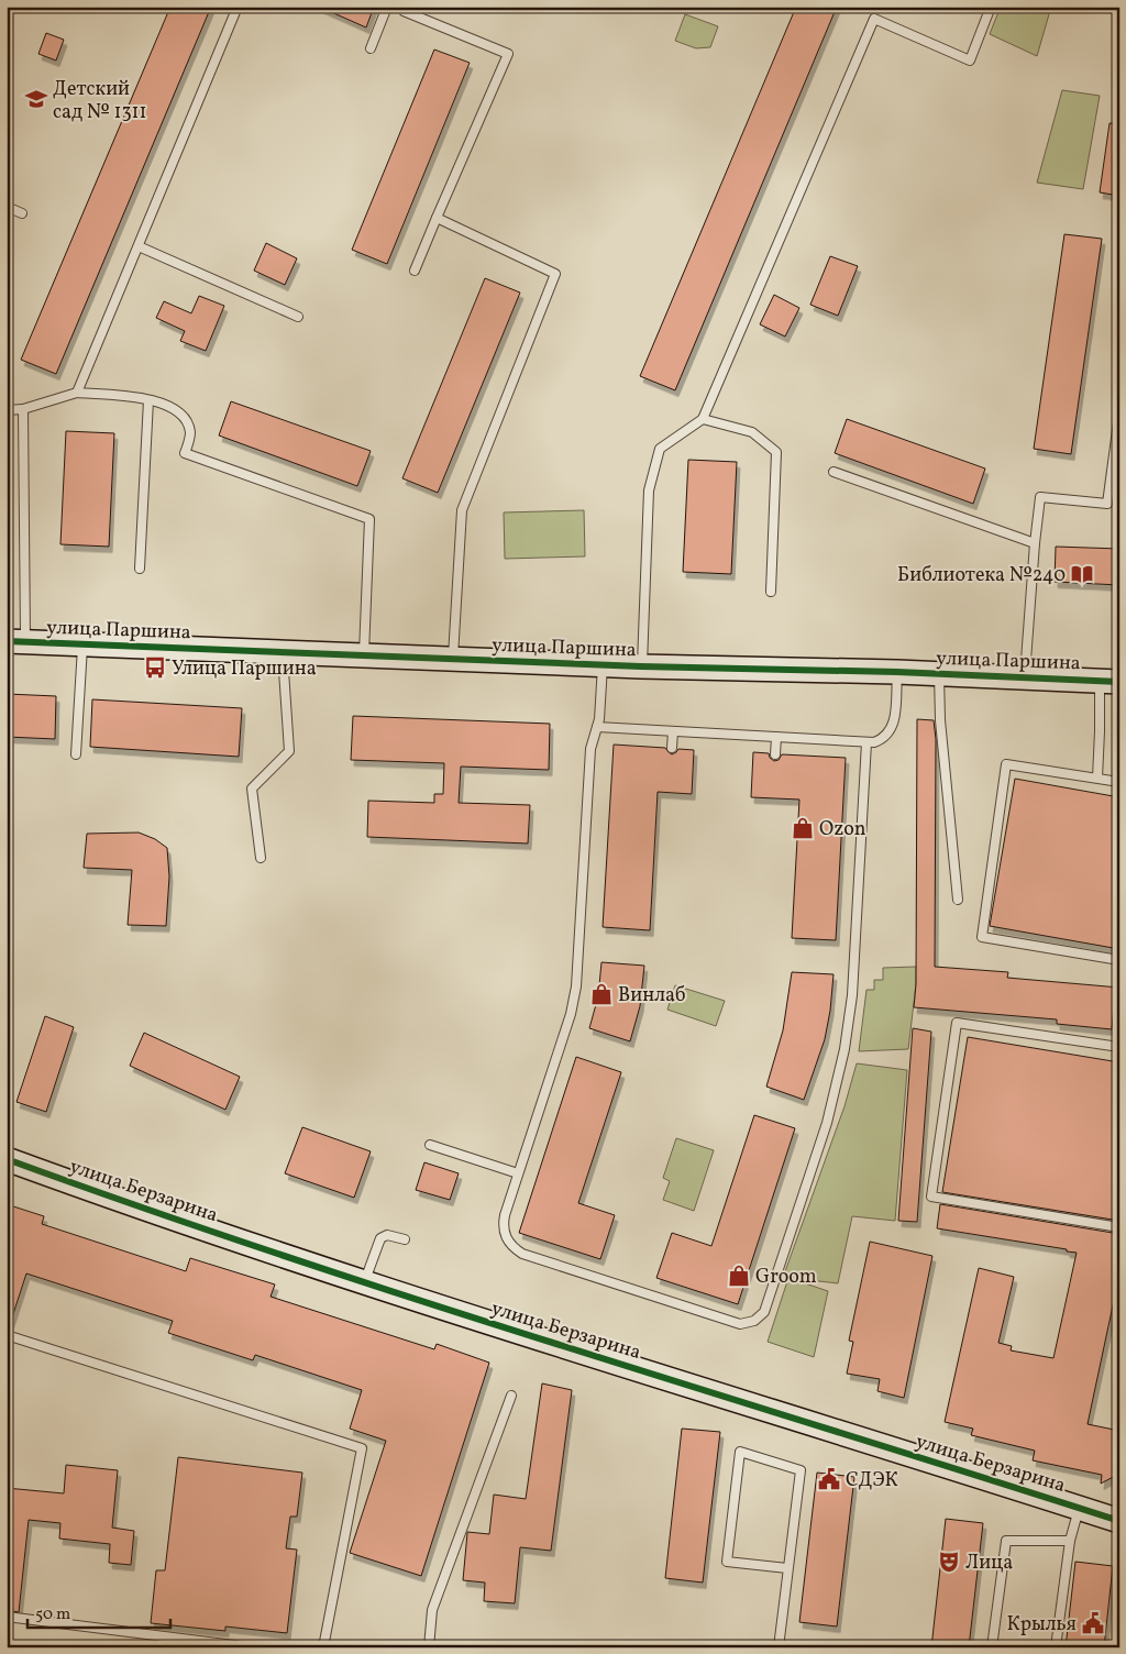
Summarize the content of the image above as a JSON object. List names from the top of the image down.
{
  "streets": {
    "street": ["улица Паршина", "улица Берзарина"]
  },
  "places": {
    "school or university": ["Детский сад № 1311"],
    "library": ["Библиотека №240"],
    "bus stop": ["Улица Паршина"],
    "shop": ["Ozon", "Винлаб", "Groom"],
    "public building": ["СДЭК", "Крылья"],
    "theatre": ["Лица"]
  },
  "scale_bar": "50 m"
}
